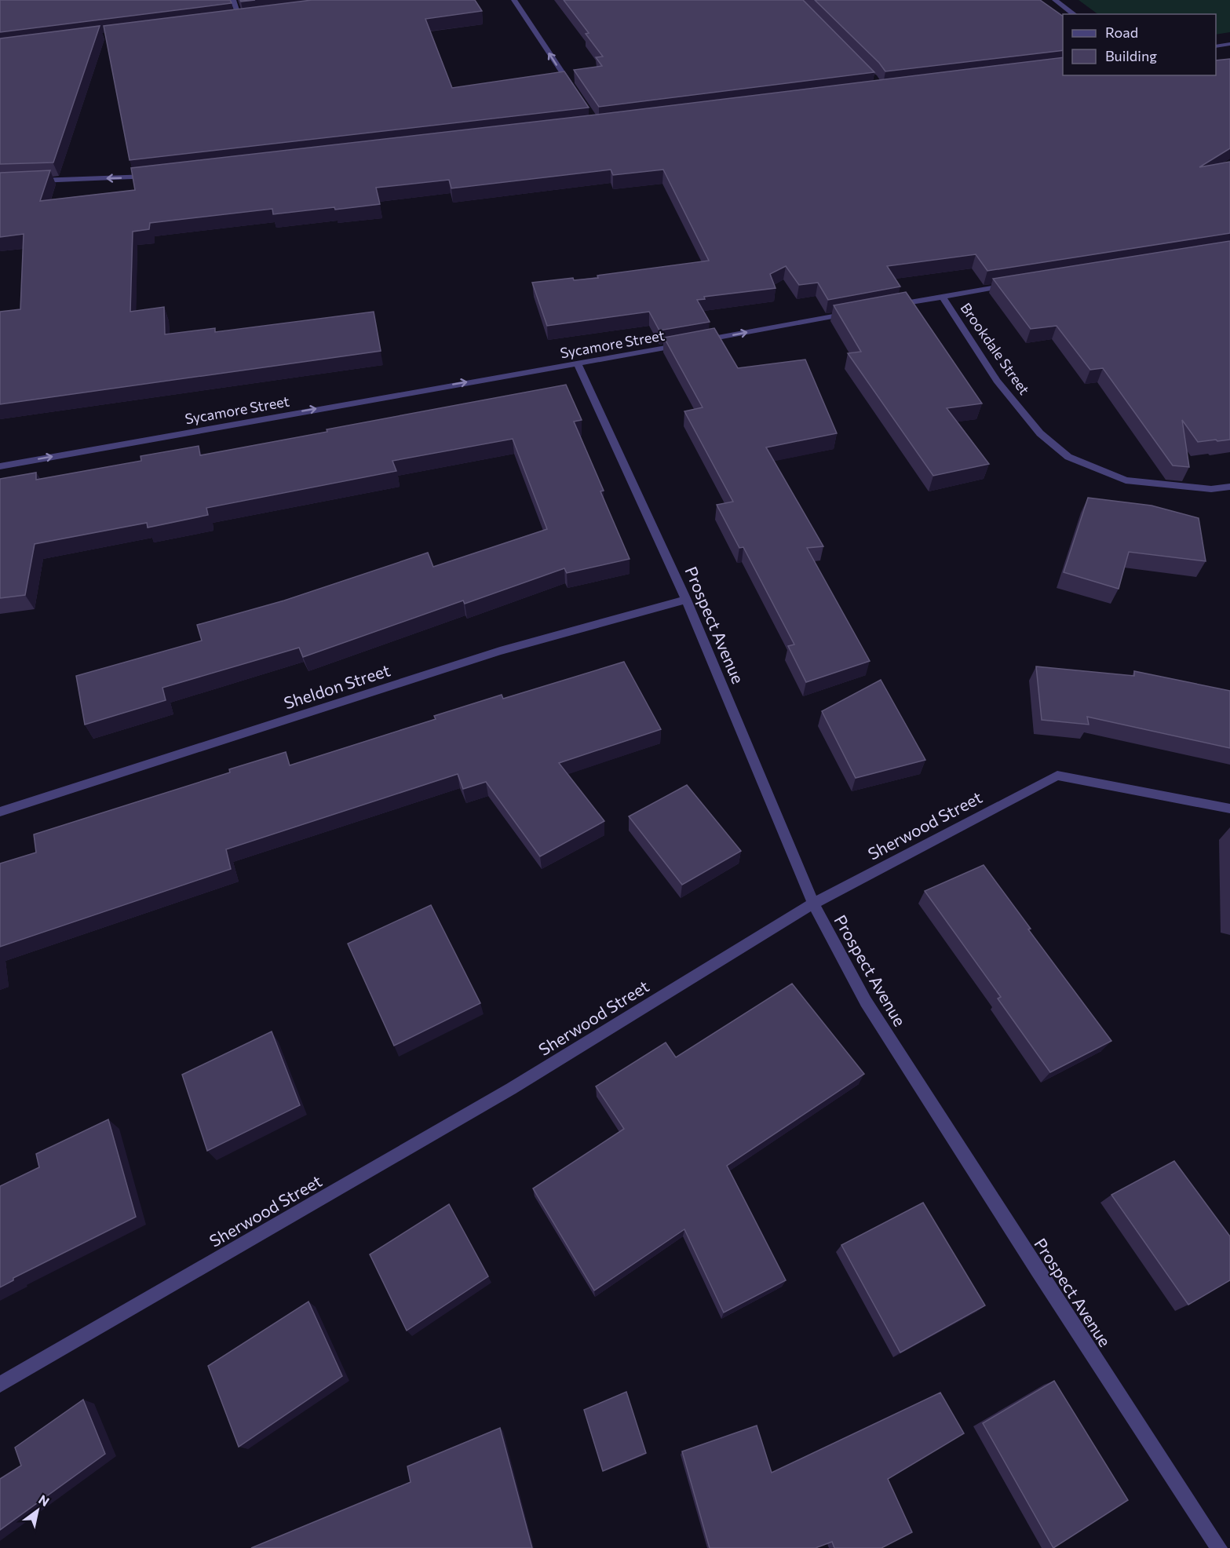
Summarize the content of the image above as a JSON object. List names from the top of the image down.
{
  "streets": {
    "street": [
      "Sycamore Street",
      "Brookdale Street",
      "Prospect Avenue",
      "Sheldon Street",
      "Sherwood Street"
    ]
  },
  "crossings": [
    ["Sycamore Street", "Prospect Avenue"],
    ["Prospect Avenue", "Sheldon Street"],
    ["Prospect Avenue", "Sherwood Street"]
  ],
  "one_way": ["Sycamore Street"],
  "legend": ["Road", "Building"],
  "north": "top right"
}
